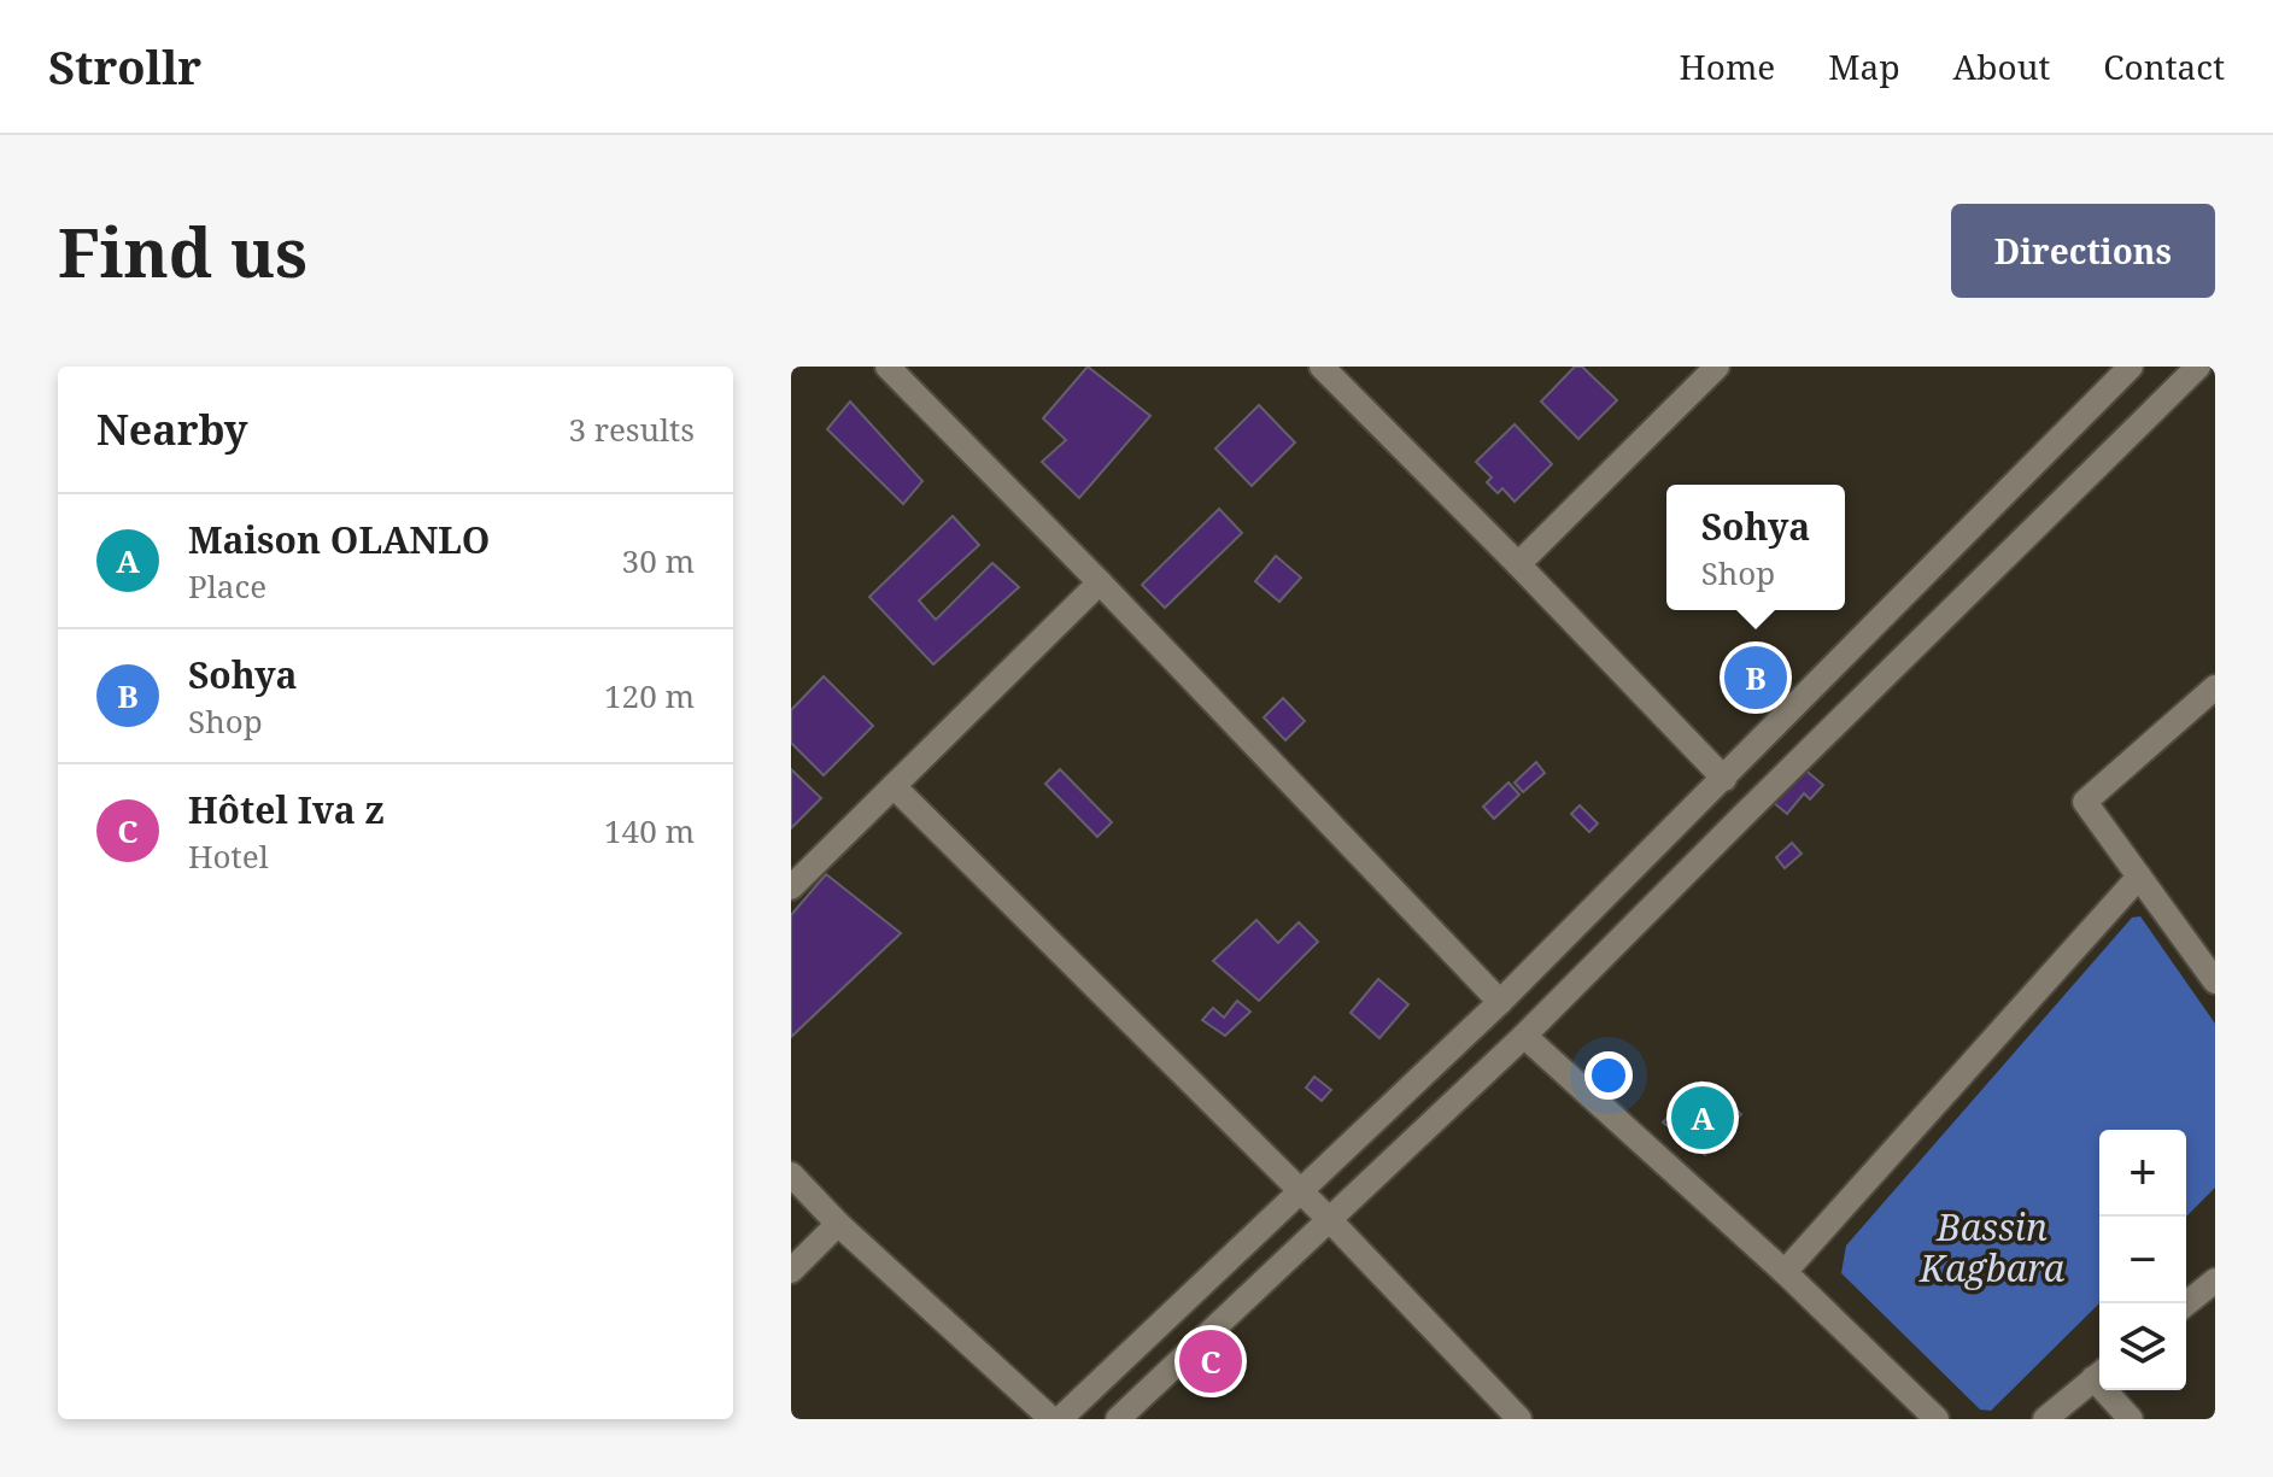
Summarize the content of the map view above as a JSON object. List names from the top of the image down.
{
  "water": ["Bassin Kagbara"],
  "page": {
    "header": "Strollr",
    "nav": [
      "Home",
      "Map",
      "About",
      "Contact"
    ],
    "buttons": "Directions",
    "title": "Find us",
    "heading": ["Nearby", "3 results"],
    "popup": ["Sohya", "Shop"],
    "list": [
      {
        "mark": "A",
        "name": "Maison OLANLO",
        "note": "Place",
        "value": "30 m"
      },
      {
        "mark": "B",
        "name": "Sohya",
        "note": "Shop",
        "value": "120 m"
      },
      {
        "mark": "C",
        "name": "Hôtel Iva z",
        "note": "Hotel",
        "value": "140 m"
      }
    ],
    "pins": ["B", "A", "C"],
    "map_buttons": ["+", "−"]
  }
}
